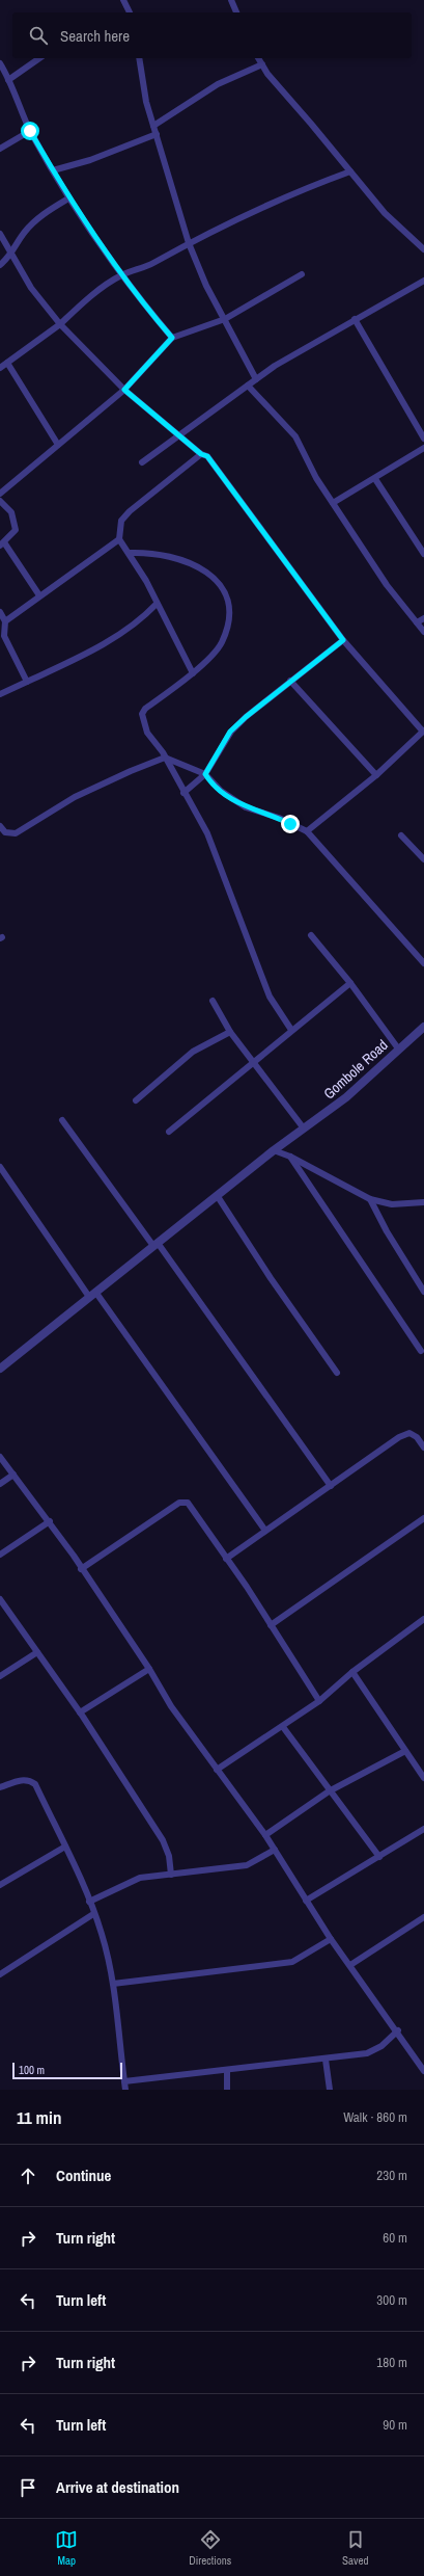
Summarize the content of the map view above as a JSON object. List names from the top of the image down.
{
  "streets": {
    "street": ["Gombole Road"]
  },
  "scale_bar": "100 m",
  "page": {
    "search": "Search here",
    "scale": "100 m",
    "heading": ["11 min", "Walk · 860 m"],
    "list": [
      ["Continue", "230 m"],
      ["Turn right", "60 m"],
      ["Turn left", "300 m"],
      ["Turn right", "180 m"],
      ["Turn left", "90 m"],
      "Arrive at destination"
    ],
    "nav": ["Map", "Directions", "Saved"]
  }
}
